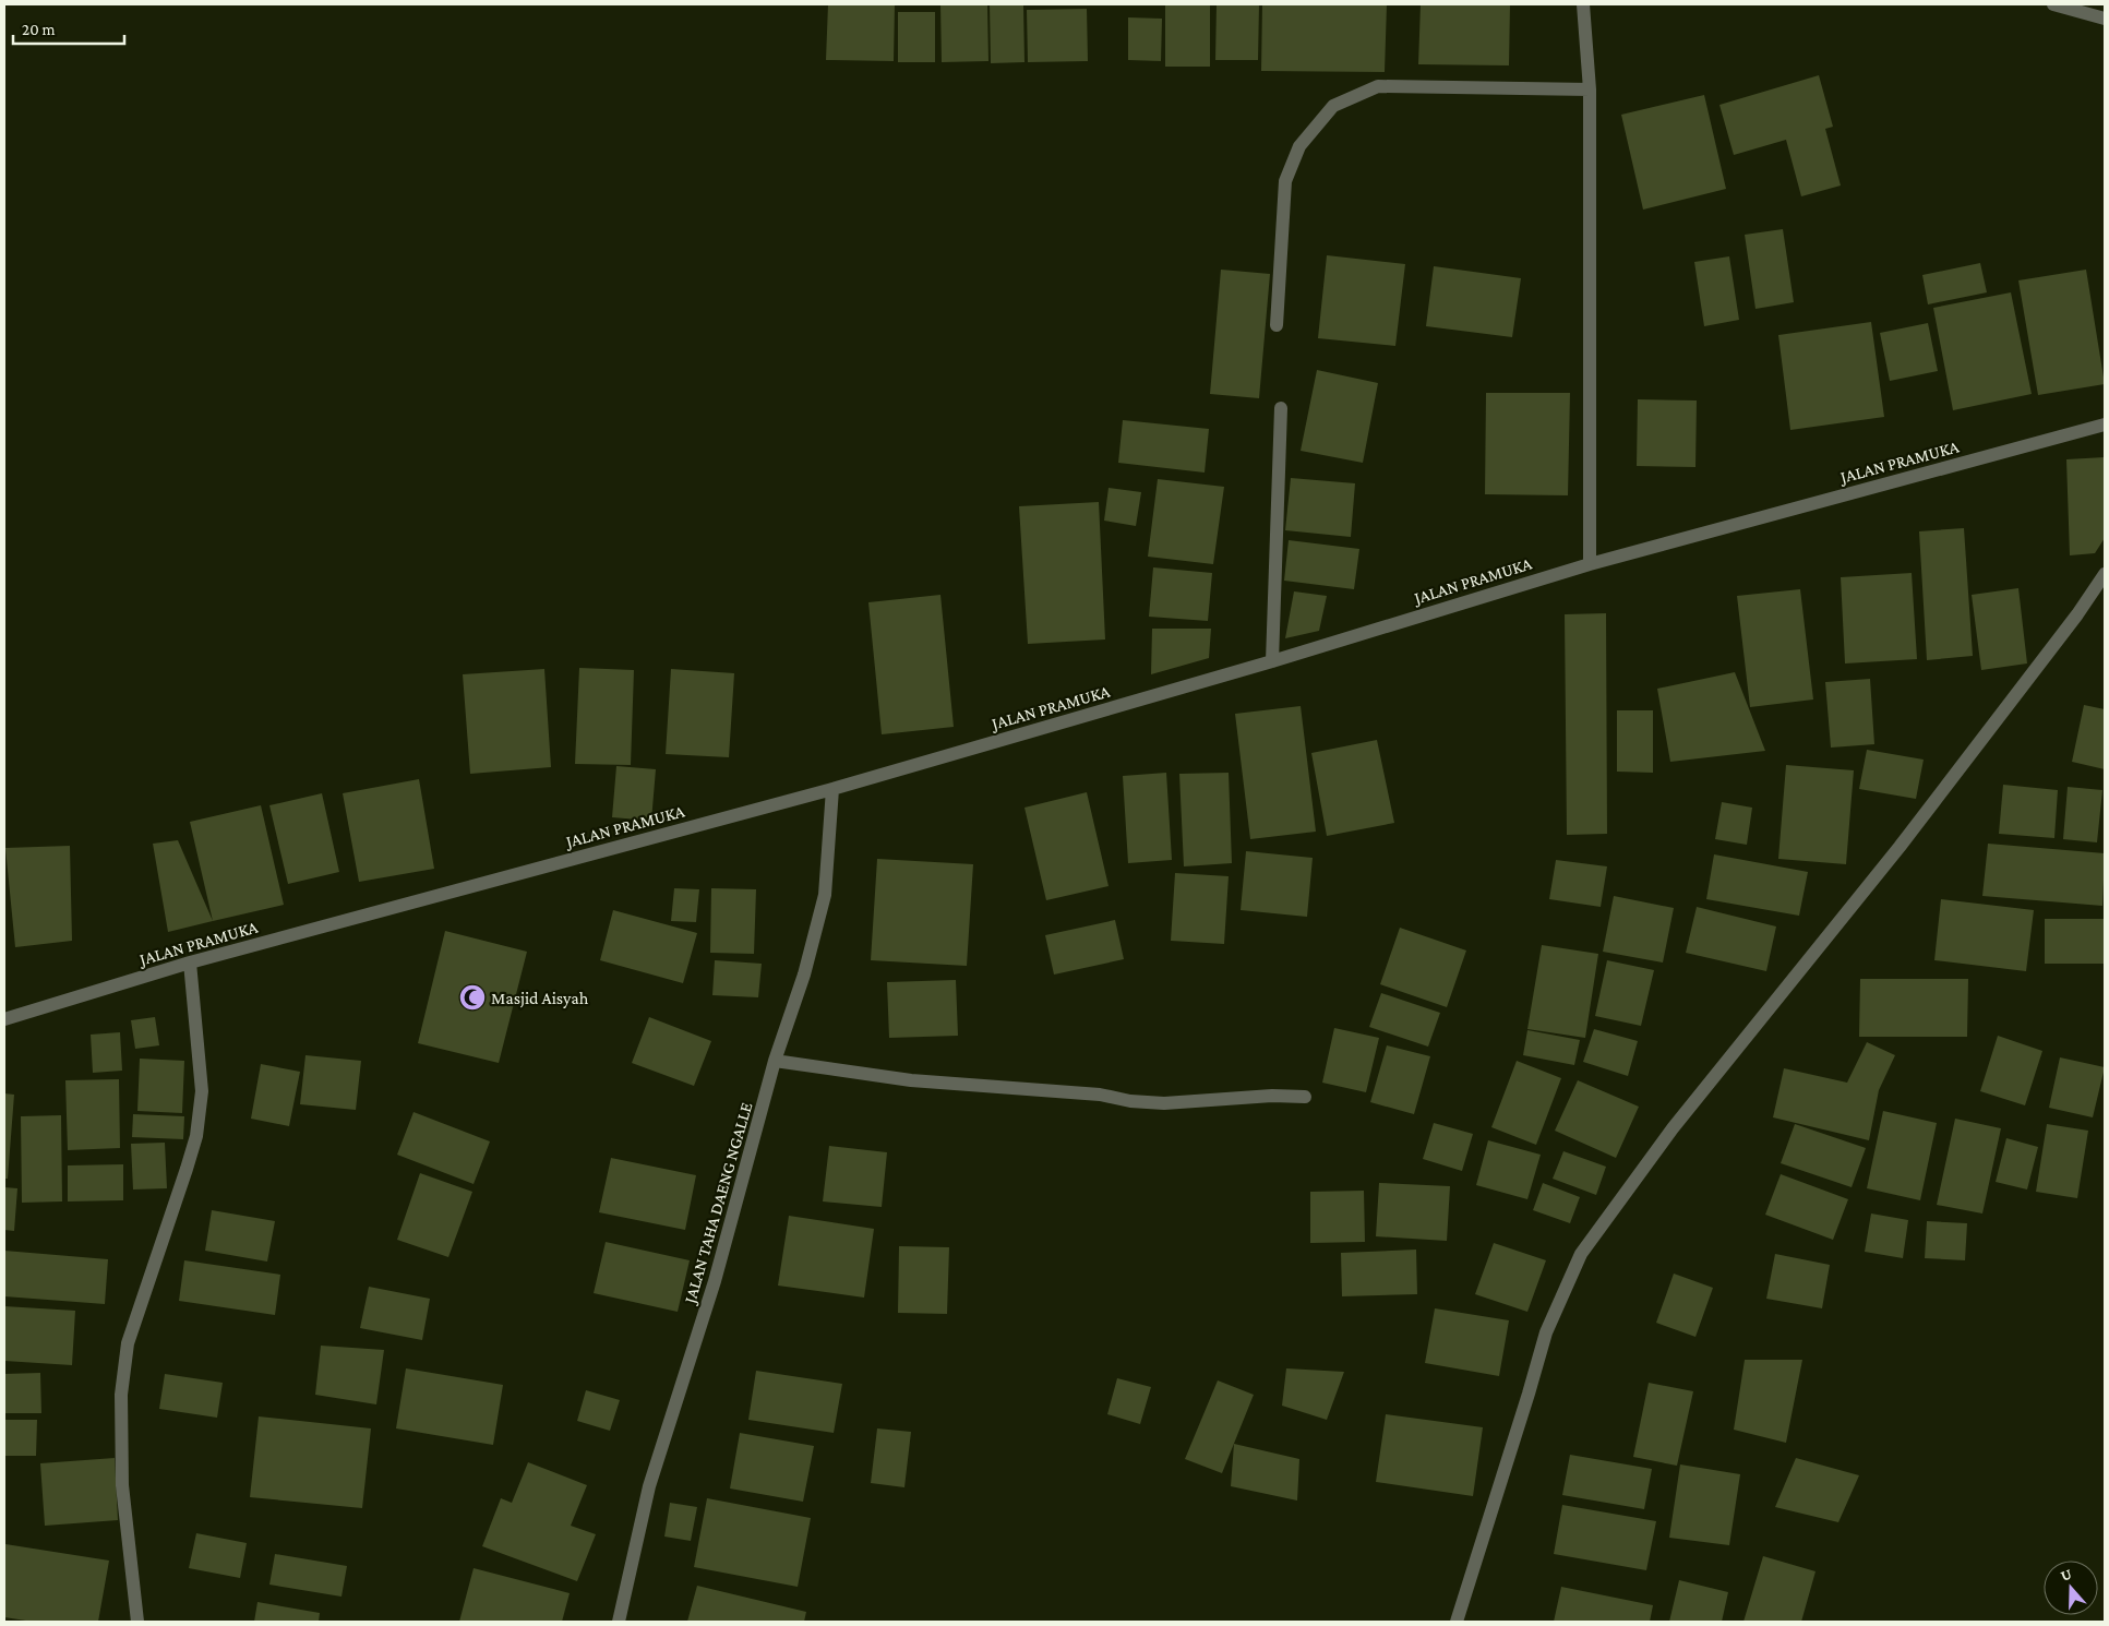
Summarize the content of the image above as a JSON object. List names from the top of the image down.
{
  "streets": {
    "street": ["JALAN PRAMUKA", "JALAN TAHA DAENG NGALLE"]
  },
  "crossings": [
    ["JALAN PRAMUKA", "JALAN TAHA DAENG NGALLE"]
  ],
  "places": {
    "mosque": ["Masjid Aisyah"]
  },
  "scale_bar": "20 m",
  "north": "top"
}
